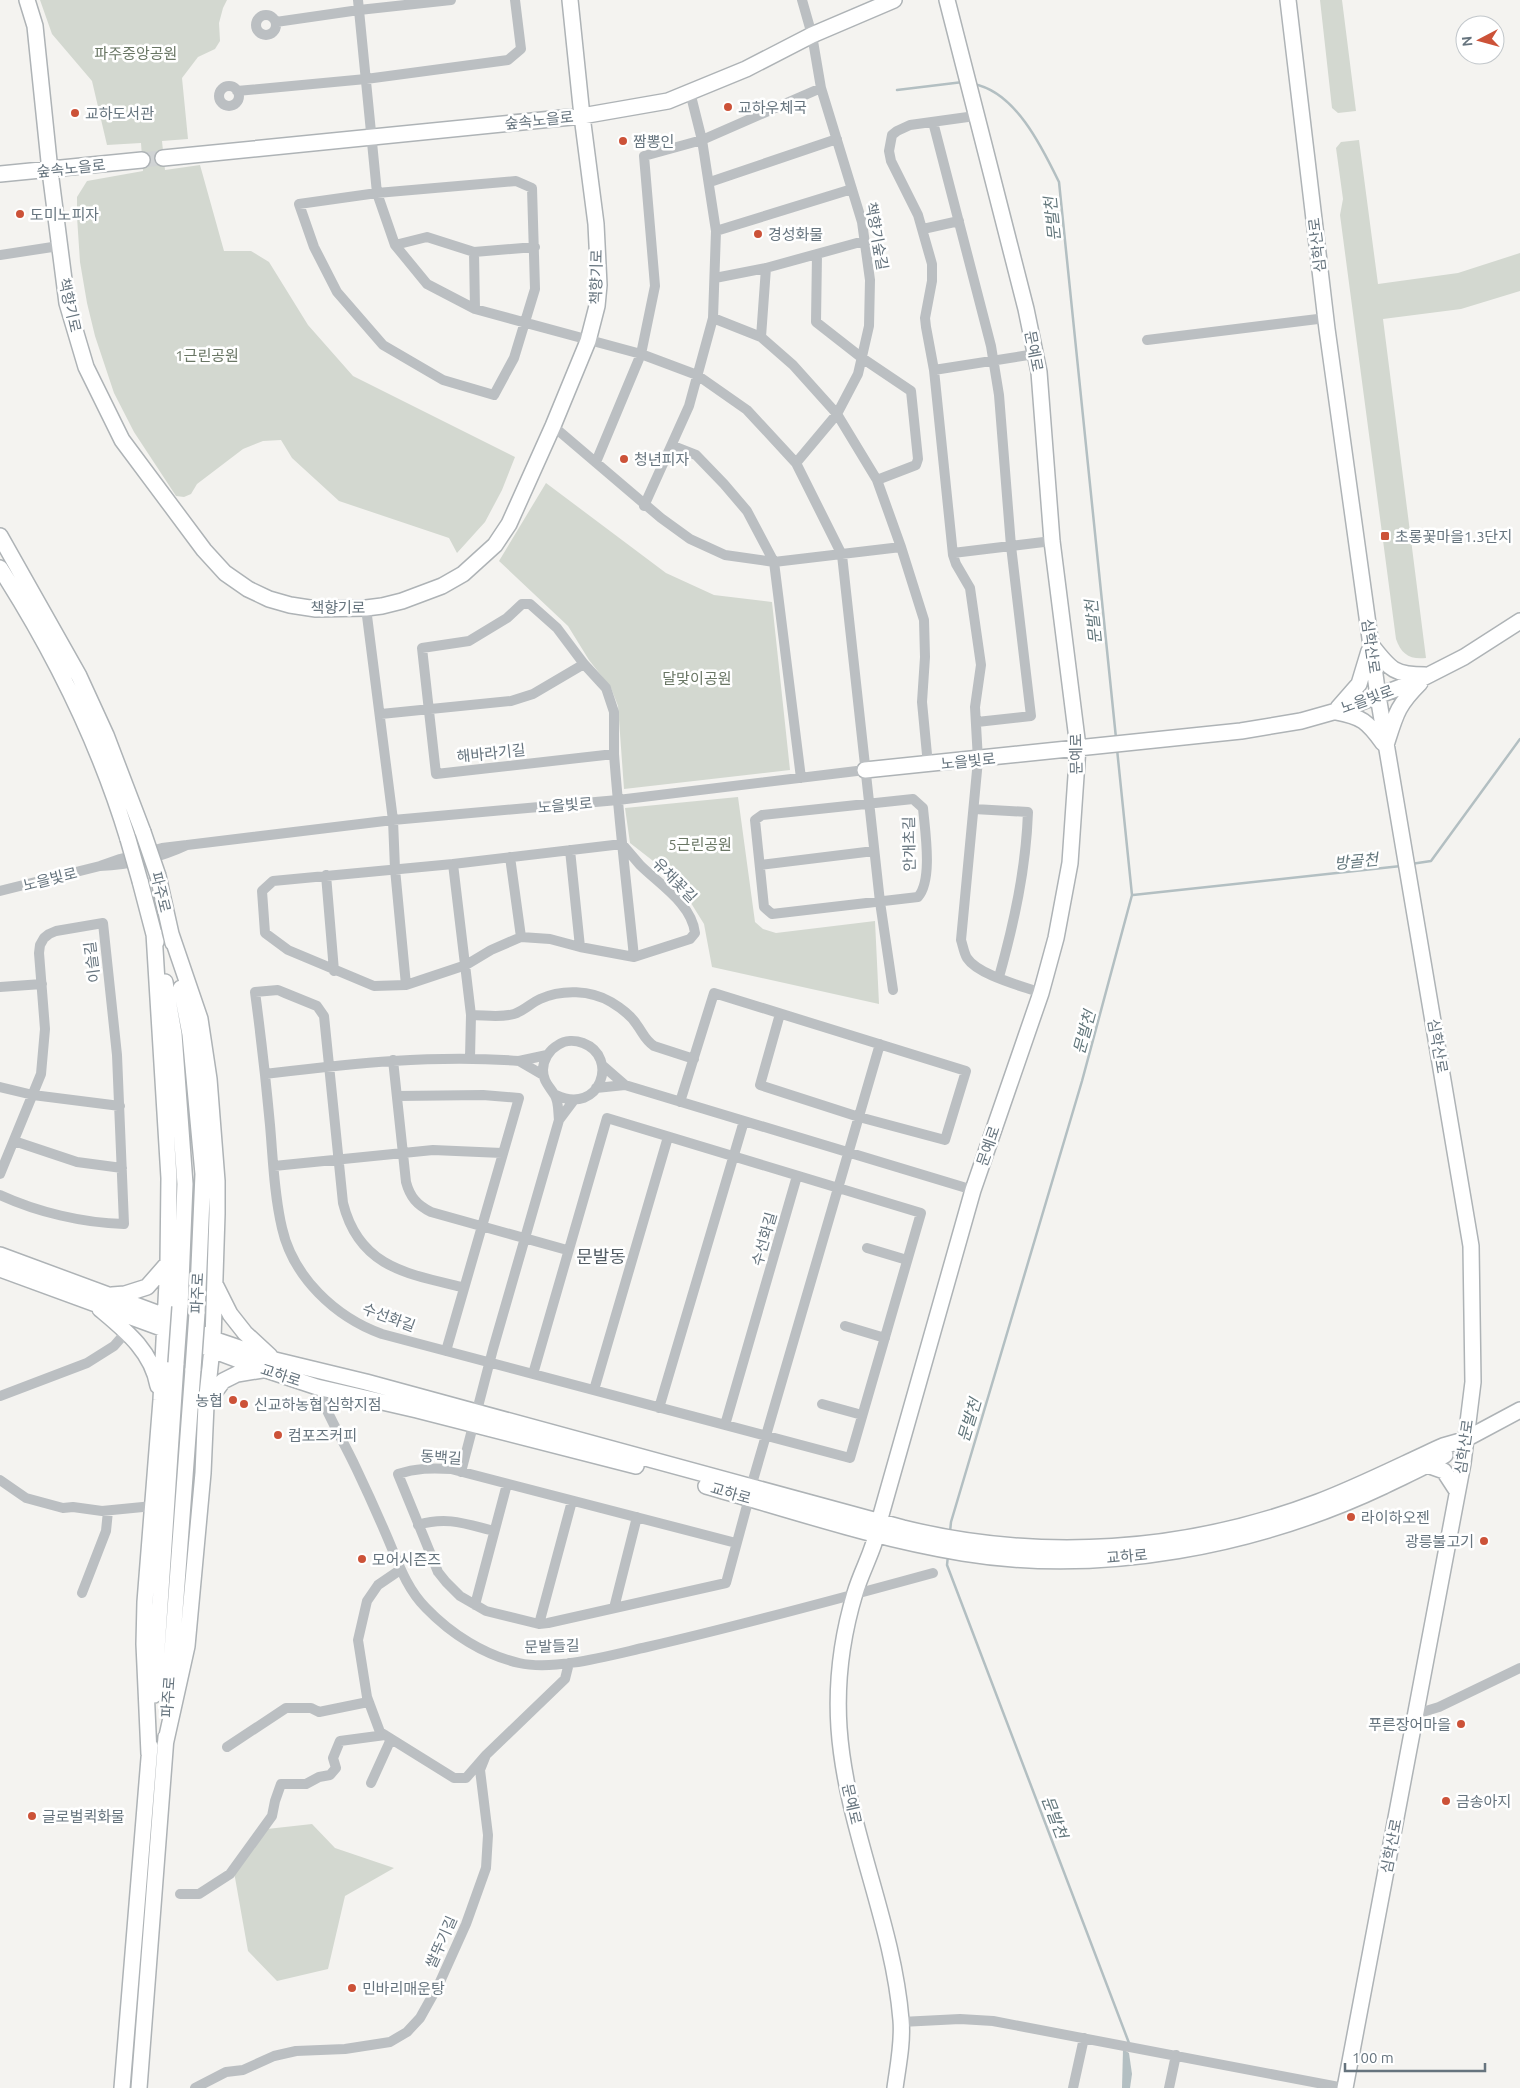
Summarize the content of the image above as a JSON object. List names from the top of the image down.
{
  "streets": {
    "street": [
      "숲속노을로",
      "책향기숲길",
      "심학산로",
      "책향기로",
      "문예로",
      "노을빛로",
      "해바라기길",
      "안개초길",
      "유채꽃길",
      "파주로",
      "이슬길",
      "수선화길",
      "교하로",
      "동백길",
      "문발들길",
      "쌀뚜기길"
    ]
  },
  "crossings": [
    ["숲속노을로", "책향기숲길"],
    ["숲속노을로", "책향기로"],
    ["심학산로", "노을빛로"],
    ["심학산로", "교하로"],
    ["문예로", "노을빛로"],
    ["문예로", "교하로"],
    ["문예로", "문발들길"],
    ["노을빛로", "해바라기길"],
    ["교하로", "동백길"],
    ["교하로", "문발들길"]
  ],
  "districts": ["문발동"],
  "water": ["문발천", "방골천"],
  "parks": [
    "파주중앙공원",
    "1근린공원",
    "달맞이공원",
    "5근린공원"
  ],
  "places": {
    "other": [
      "교하우체국",
      "교하도서관",
      "짬뽕인",
      "도미노피자",
      "경성화물",
      "청년피자",
      "농협",
      "신교하농협 심학지점",
      "컴포즈커피",
      "라이하오젠",
      "광릉불고기",
      "모어시즌즈",
      "푸른장어마을",
      "금송아지",
      "글로벌퀵화물",
      "민바리매운탕"
    ],
    "transit": ["초롱꽃마을1.3단지"]
  },
  "scale_bar": "100 m",
  "north": "left"
}
